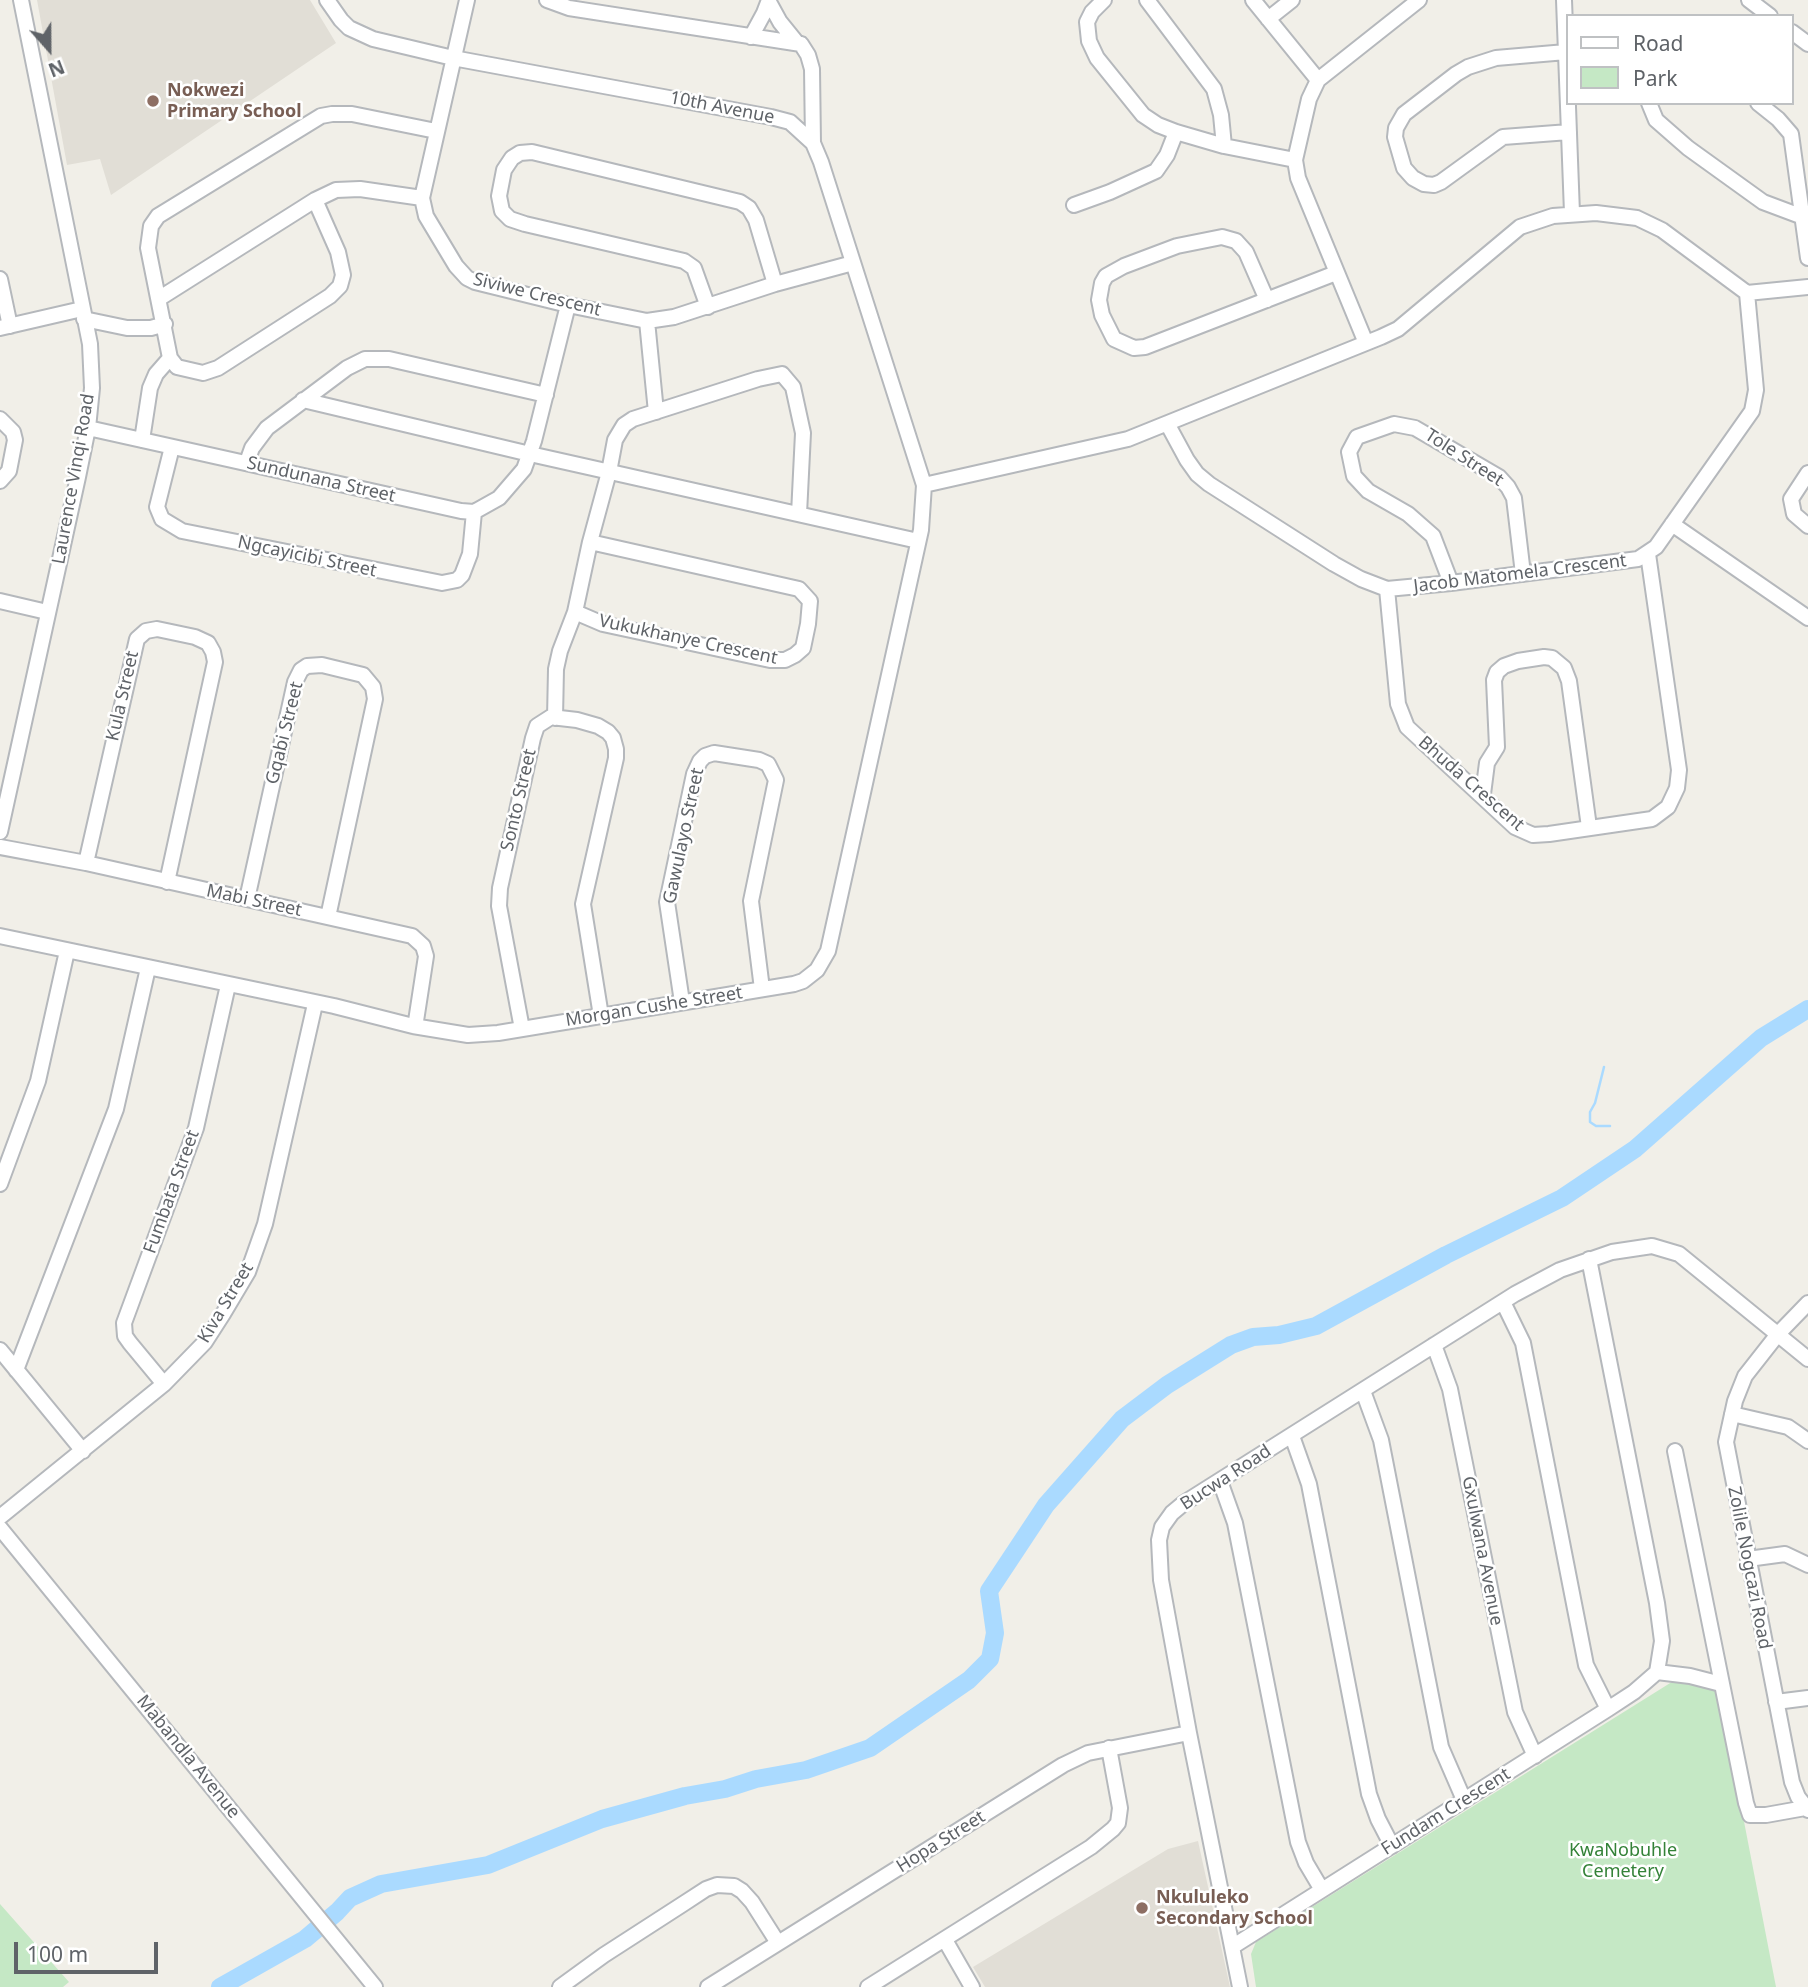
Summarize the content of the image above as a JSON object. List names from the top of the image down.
{
  "streets": {
    "street": [
      "10th Avenue",
      "Siviwe Crescent",
      "Tole Street",
      "Laurence Vinqi Road",
      "Sundunana Street",
      "Ngcayicibi Street",
      "Jacob Matomela Crescent",
      "Vukukhanye Crescent",
      "Kula Street",
      "Gqabi Street",
      "Bhuda Crescent",
      "Sonto Street",
      "Gawulayo Street",
      "Mabi Street",
      "Morgan Cushe Street",
      "Fumbata Street",
      "Kiva Street",
      "Bucwa Road",
      "Gxulwana Avenue",
      "Zolile Nogcazi Road",
      "Mabandla Avenue",
      "Fundam Crescent",
      "Hopa Street"
    ]
  },
  "crossings": [
    ["Tole Street", "Jacob Matomela Crescent"],
    ["Laurence Vinqi Road", "Sundunana Street"],
    ["Sundunana Street", "Ngcayicibi Street"],
    ["Jacob Matomela Crescent", "Bhuda Crescent"],
    ["Kula Street", "Mabi Street"],
    ["Gqabi Street", "Mabi Street"],
    ["Sonto Street", "Morgan Cushe Street"],
    ["Gawulayo Street", "Morgan Cushe Street"],
    ["Mabi Street", "Morgan Cushe Street"],
    ["Morgan Cushe Street", "Fumbata Street"],
    ["Morgan Cushe Street", "Kiva Street"],
    ["Fumbata Street", "Kiva Street"],
    ["Bucwa Road", "Gxulwana Avenue"],
    ["Bucwa Road", "Zolile Nogcazi Road"],
    ["Bucwa Road", "Fundam Crescent"],
    ["Bucwa Road", "Hopa Street"],
    ["Gxulwana Avenue", "Fundam Crescent"]
  ],
  "parks": ["KwaNobuhle Cemetery"],
  "places": ["Nokwezi Primary School", "Nkululeko Secondary School"],
  "legend": ["Road", "Park"],
  "scale_bar": "100 m",
  "north": "bottom"
}
